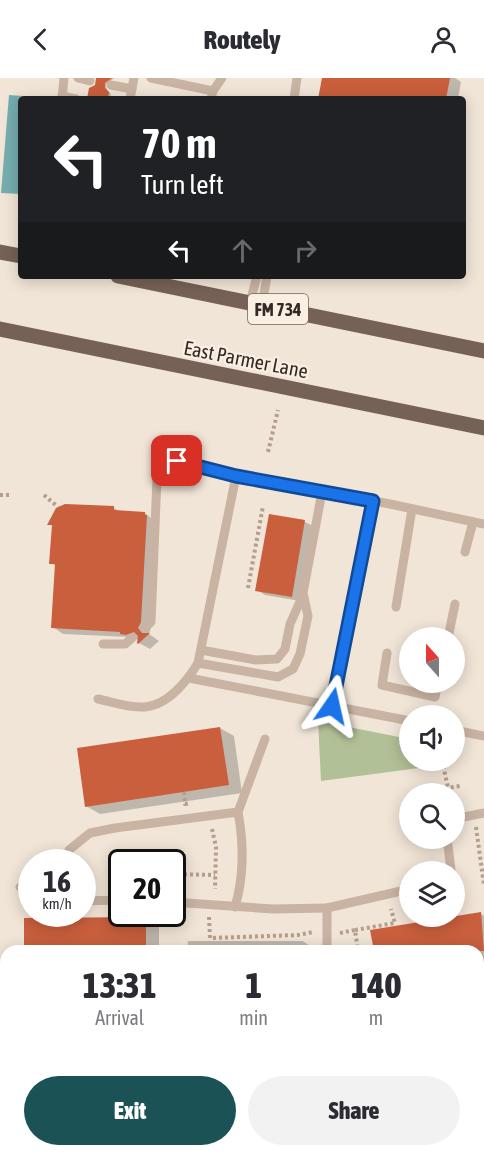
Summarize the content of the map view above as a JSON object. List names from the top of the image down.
{
  "streets": {
    "main road": ["FM 734", "East Parmer Lane"]
  },
  "north": "top",
  "page": {
    "header": "Routely",
    "turn": ["70 m", "Turn left"],
    "speed": "16 km/h",
    "limit": "20",
    "eta": [
      "13:31",
      "Arrival",
      "1",
      "min",
      "140",
      "m"
    ],
    "buttons": ["Exit", "Share"]
  }
}
